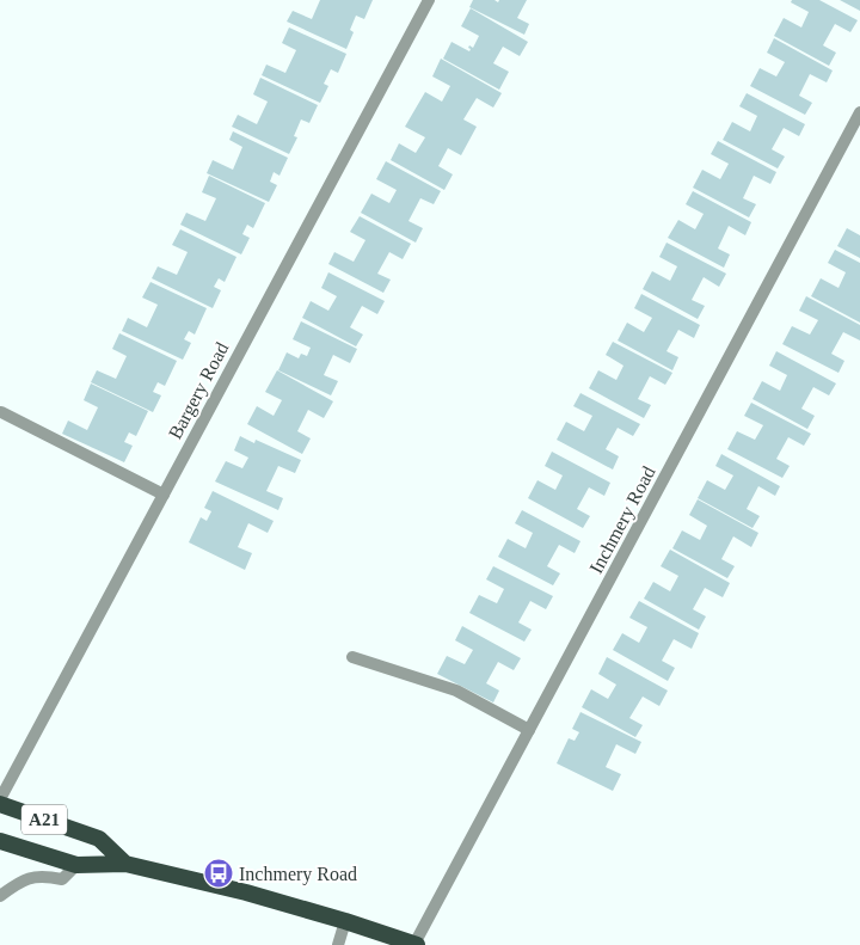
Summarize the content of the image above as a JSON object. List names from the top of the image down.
{
  "streets": {
    "highway": ["A21"],
    "street": ["Bargery Road", "Inchmery Road"]
  },
  "crossings": [
    ["Inchmery Road", "A21"]
  ],
  "places": {
    "bus stop": ["Inchmery Road"]
  }
}
